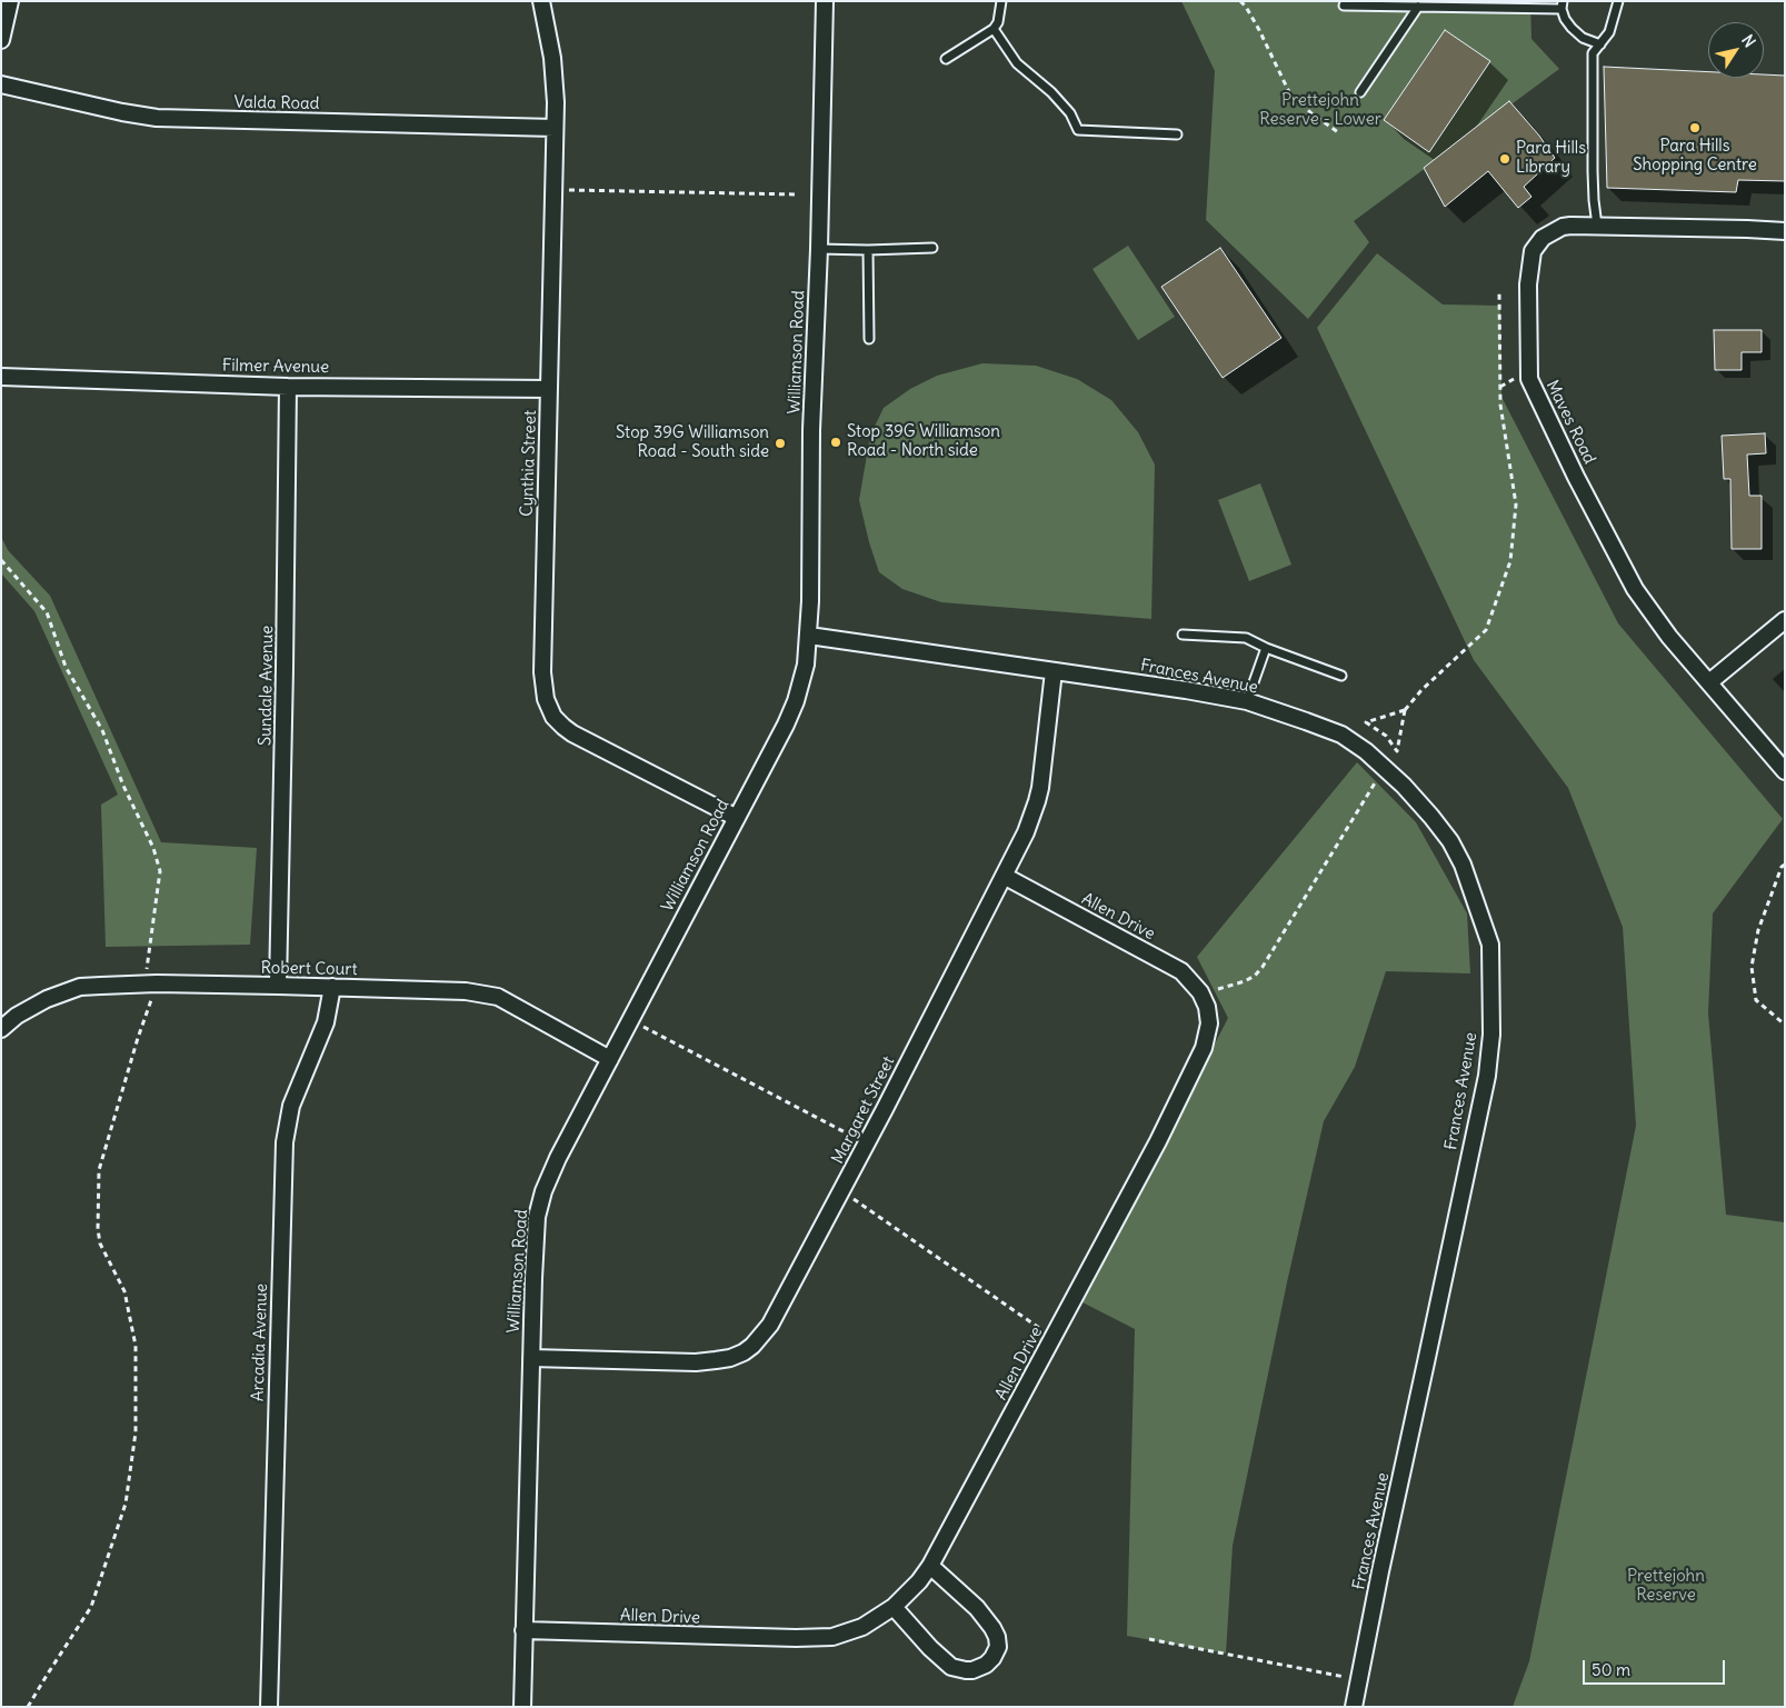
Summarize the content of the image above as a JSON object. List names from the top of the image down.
{
  "streets": {
    "street": [
      "Valda Road",
      "Williamson Road",
      "Filmer Avenue",
      "Maves Road",
      "Cynthia Street",
      "Frances Avenue",
      "Sundale Avenue",
      "Allen Drive",
      "Robert Court",
      "Margaret Street",
      "Arcadia Avenue"
    ]
  },
  "crossings": [
    ["Valda Road", "Cynthia Street"],
    ["Williamson Road", "Cynthia Street"],
    ["Williamson Road", "Frances Avenue"],
    ["Williamson Road", "Allen Drive"],
    ["Williamson Road", "Robert Court"],
    ["Williamson Road", "Margaret Street"],
    ["Filmer Avenue", "Cynthia Street"],
    ["Filmer Avenue", "Sundale Avenue"],
    ["Frances Avenue", "Margaret Street"],
    ["Sundale Avenue", "Robert Court"],
    ["Allen Drive", "Margaret Street"],
    ["Robert Court", "Arcadia Avenue"]
  ],
  "parks": ["Prettejohn Reserve - Lower", "Prettejohn Reserve"],
  "places": [
    "Para Hills Shopping Centre",
    "Para Hills Library",
    "Stop 39G Williamson Road - North side",
    "Stop 39G Williamson Road - South side"
  ],
  "scale_bar": "50 m",
  "north": "top right"
}
